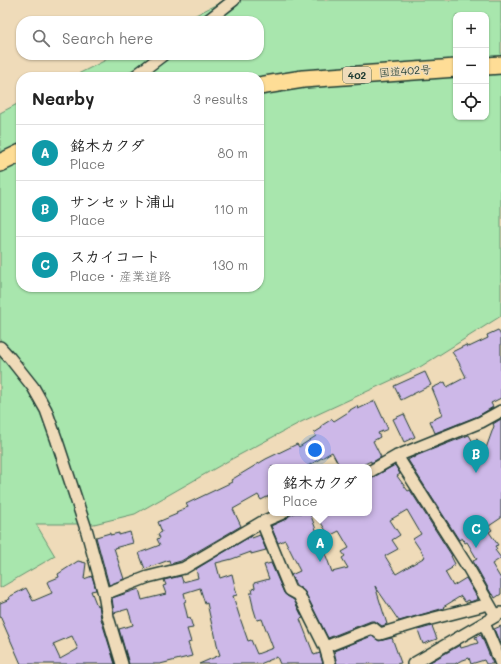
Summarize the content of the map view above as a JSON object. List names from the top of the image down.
{
  "streets": {
    "highway": ["国道402号", "402"]
  },
  "page": {
    "map_buttons": ["+", "−"],
    "search": "Search here",
    "heading": ["Nearby", "3 results"],
    "list": [
      {
        "mark": "A",
        "name": "銘木カクダ",
        "note": "Place",
        "value": "80 m"
      },
      {
        "mark": "B",
        "name": "サンセット浦山",
        "note": "Place",
        "value": "110 m"
      },
      {
        "mark": "C",
        "name": "スカイコート",
        "note": "Place · 産業道路",
        "value": "130 m"
      }
    ],
    "pins": ["B", "C", "A"],
    "popup": ["銘木カクダ", "Place"]
  }
}
